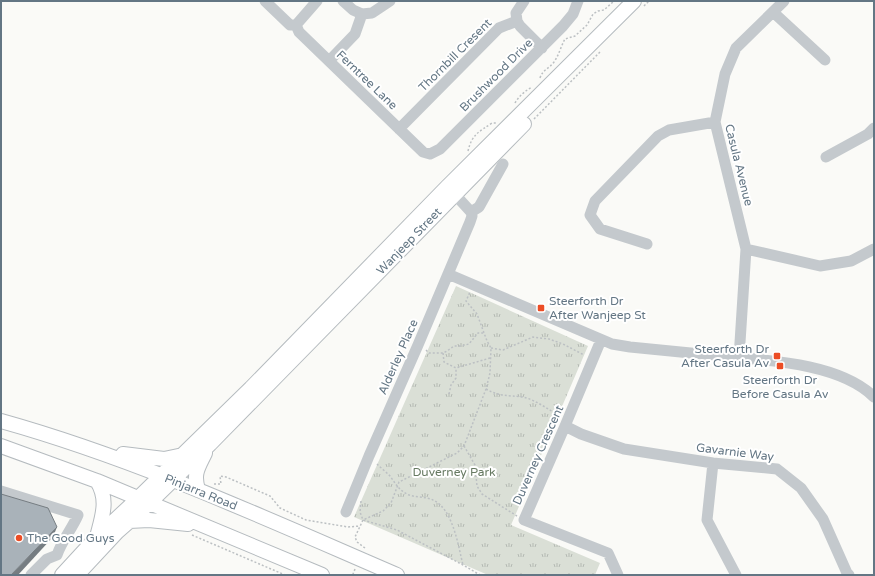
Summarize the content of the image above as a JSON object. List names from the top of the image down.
{
  "streets": {
    "main road": ["Wanjeep Street", "Pinjarra Road"],
    "street": [
      "Thornbill Cresent",
      "Brushwood Drive",
      "Ferntree Lane",
      "Casula Avenue",
      "Alderley Place",
      "Gavarnie Way",
      "Duverney Crescent"
    ]
  },
  "crossings": [
    ["Thornbill Cresent", "Ferntree Lane"],
    ["Brushwood Drive", "Ferntree Lane"],
    ["Wanjeep Street", "Pinjarra Road"],
    ["Gavarnie Way", "Duverney Crescent"]
  ],
  "parks": ["Duverney Park"],
  "places": {
    "transit": ["Steerforth Dr After Wanjeep St", "Steerforth Dr After Casula Av", "Steerforth Dr Before Casula Av"],
    "other": ["The Good Guys"]
  }
}
